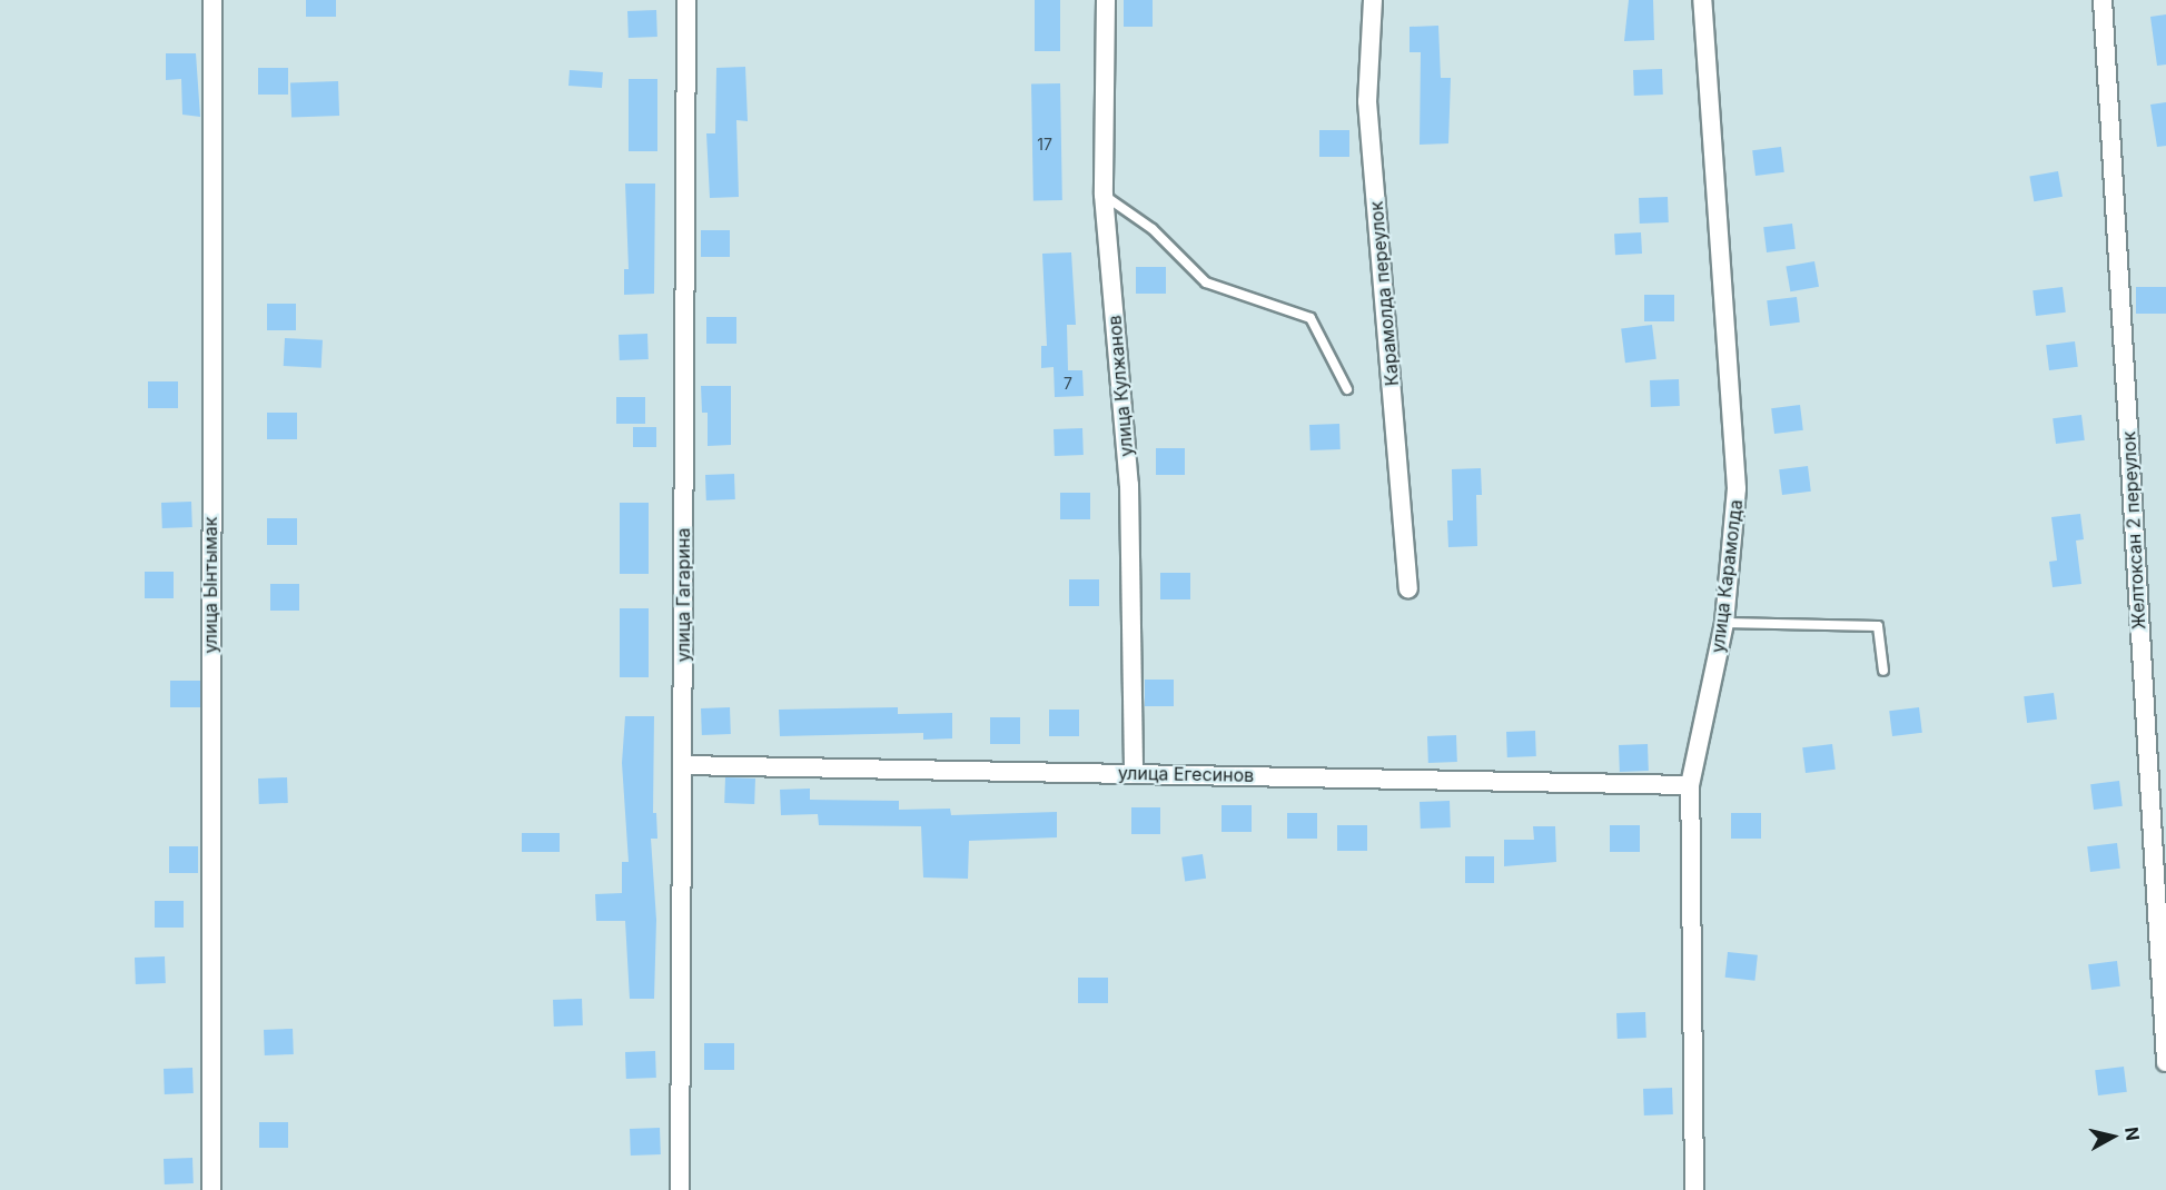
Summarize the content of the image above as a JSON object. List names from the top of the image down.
{
  "streets": {
    "street": [
      "Карамолда переулок",
      "улица Кулжанов",
      "Желтоксан 2 переулок",
      "улица Карамолда",
      "улица Ынтымак",
      "улица Гагарина",
      "улица Егесинов"
    ]
  },
  "crossings": [
    ["улица Кулжанов", "улица Егесинов"],
    ["улица Карамолда", "улица Егесинов"],
    ["улица Гагарина", "улица Егесинов"]
  ],
  "house_numbers": ["17", "7"],
  "north": "right"
}
